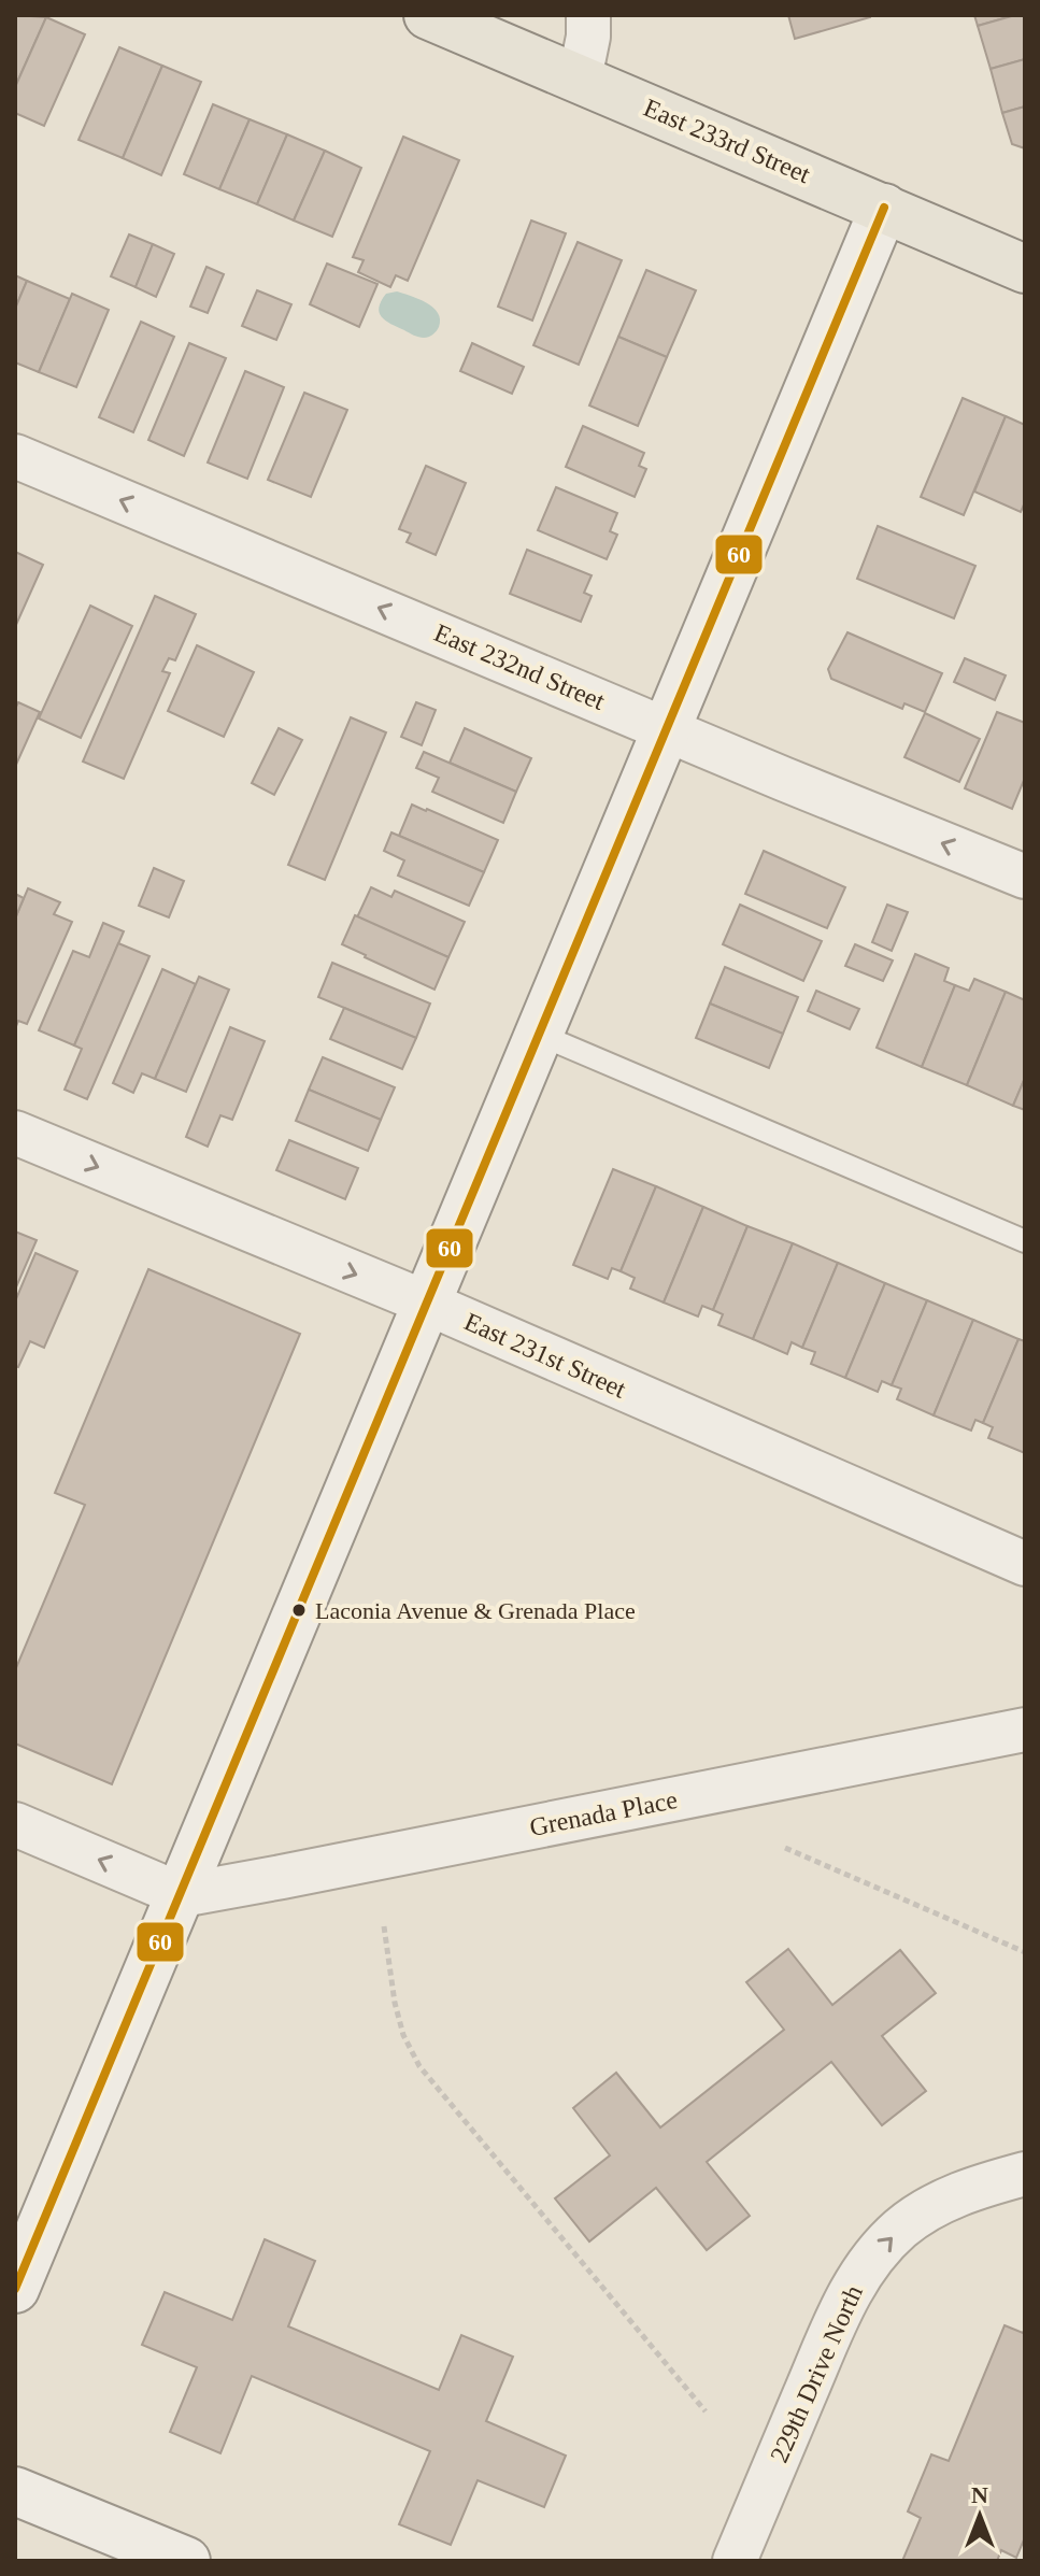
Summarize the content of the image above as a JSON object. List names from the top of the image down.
{
  "streets": {
    "main road": ["East 233rd Street"],
    "street": [
      "East 232nd Street",
      "East 231st Street",
      "Grenada Place",
      "229th Drive North"
    ]
  },
  "one_way": ["East 232nd Street", "East 231st Street", "229th Drive North"],
  "places": ["Laconia Avenue & Grenada Place"],
  "lines": ["transit line 60"],
  "north": "top"
}
